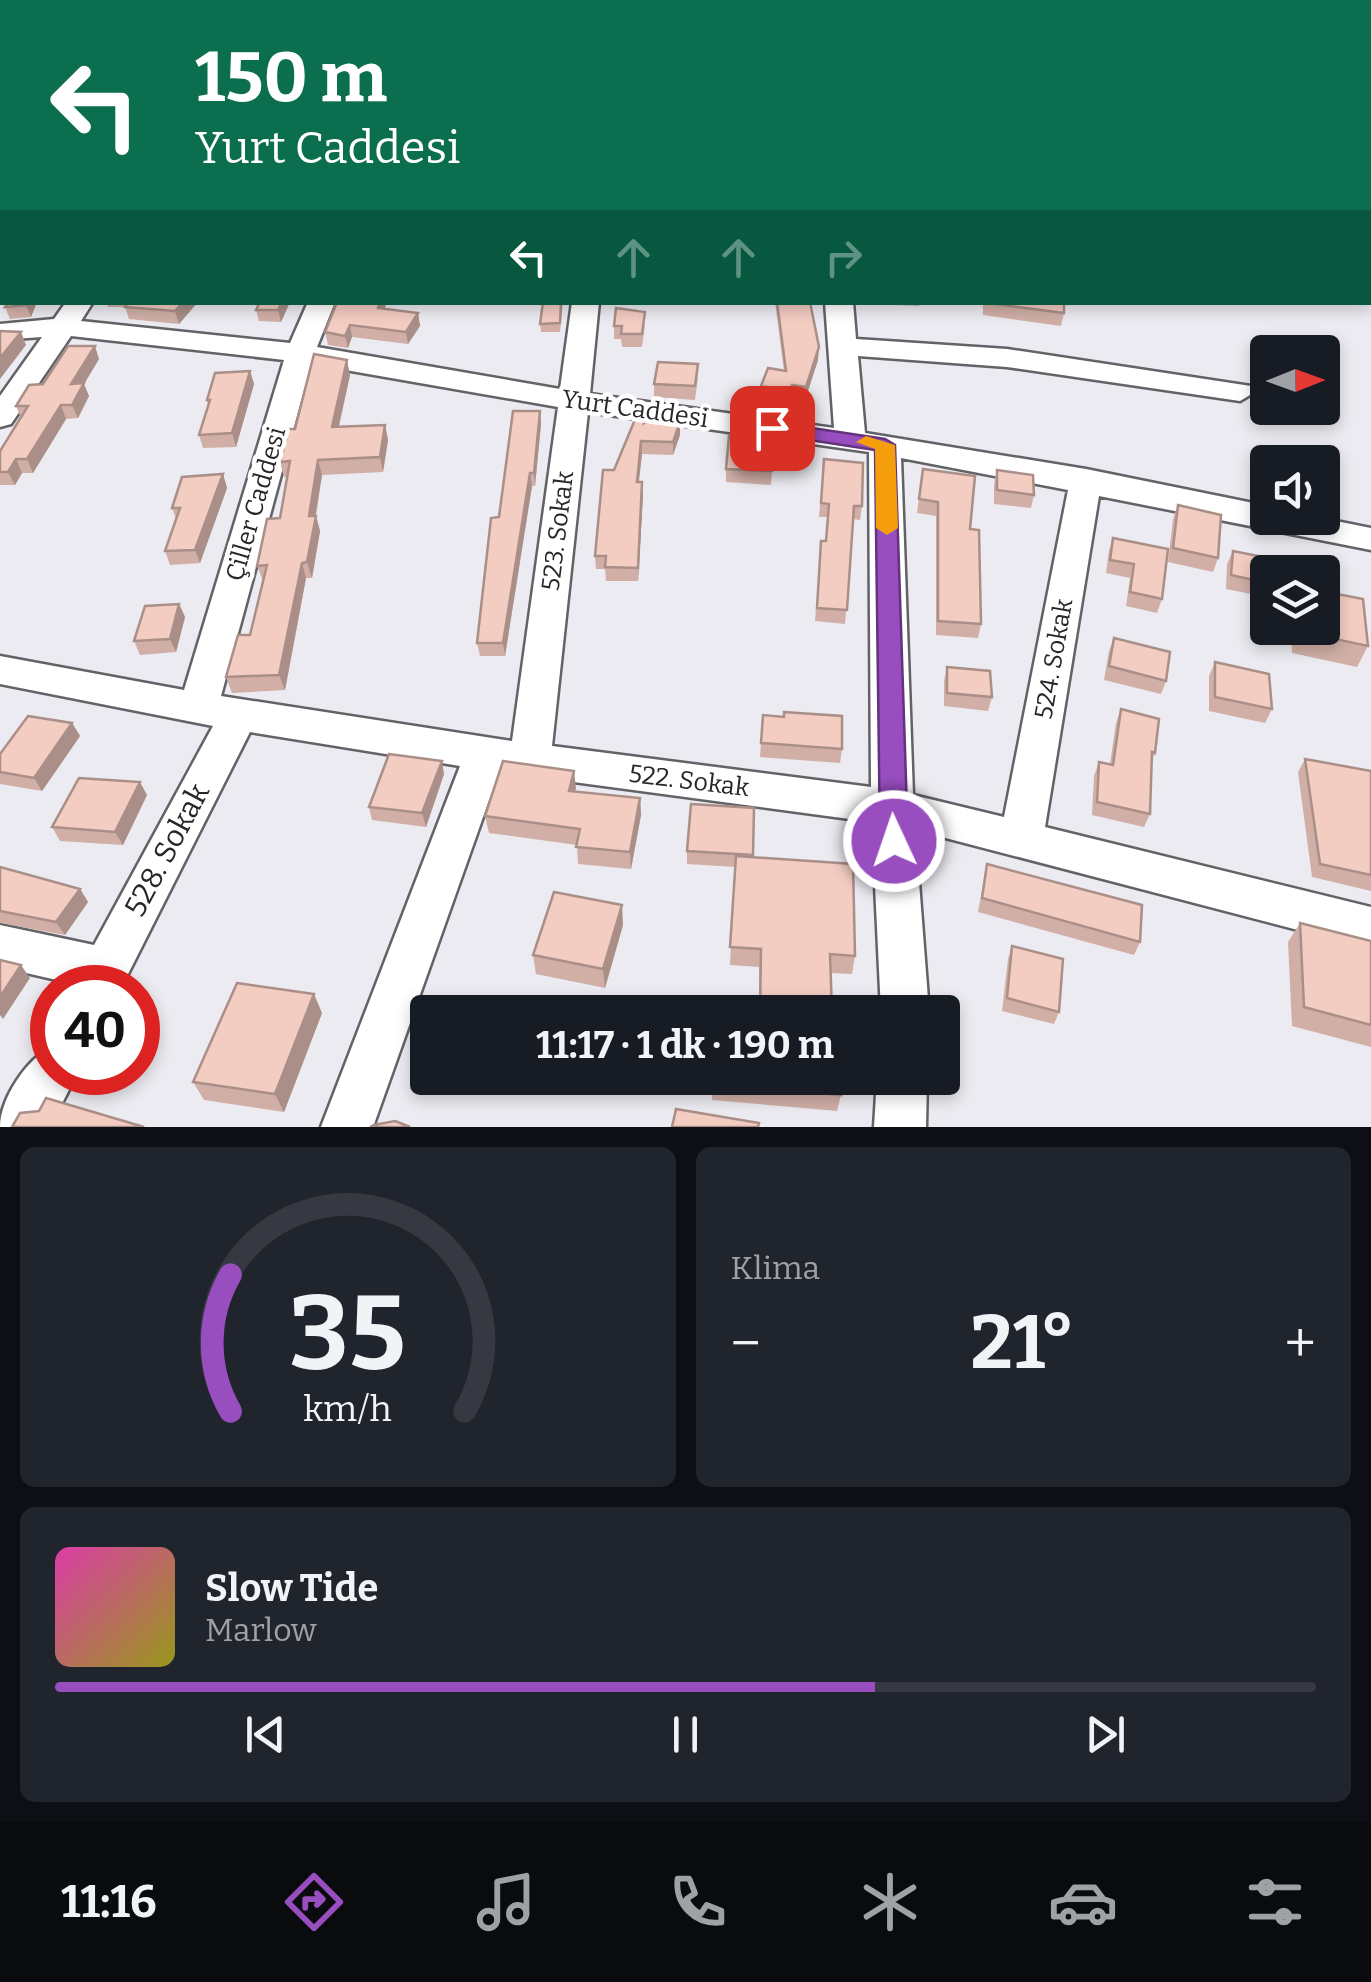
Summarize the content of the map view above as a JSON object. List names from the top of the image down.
{
  "streets": {
    "street": [
      "Yurt Caddesi",
      "Çiller Caddesi",
      "523. Sokak",
      "524. Sokak",
      "522. Sokak",
      "528. Sokak"
    ]
  },
  "crossings": [
    ["Yurt Caddesi", "Çiller Caddesi"],
    ["Yurt Caddesi", "523. Sokak"],
    ["Yurt Caddesi", "524. Sokak"],
    ["Çiller Caddesi", "522. Sokak"],
    ["Çiller Caddesi", "528. Sokak"],
    ["523. Sokak", "522. Sokak"],
    ["524. Sokak", "522. Sokak"],
    ["522. Sokak", "528. Sokak"]
  ],
  "north": "right",
  "page": {
    "turn": ["150 m", "Yurt Caddesi"],
    "limit": "40",
    "trip": "11:17 · 1 dk · 190 m",
    "tile": "Klima",
    "heat": ["−", "21°", "+"],
    "song": ["Slow Tide", "Marlow"],
    "tabs": "11:16",
    "gauge": ["35", "km/h"]
  }
}
